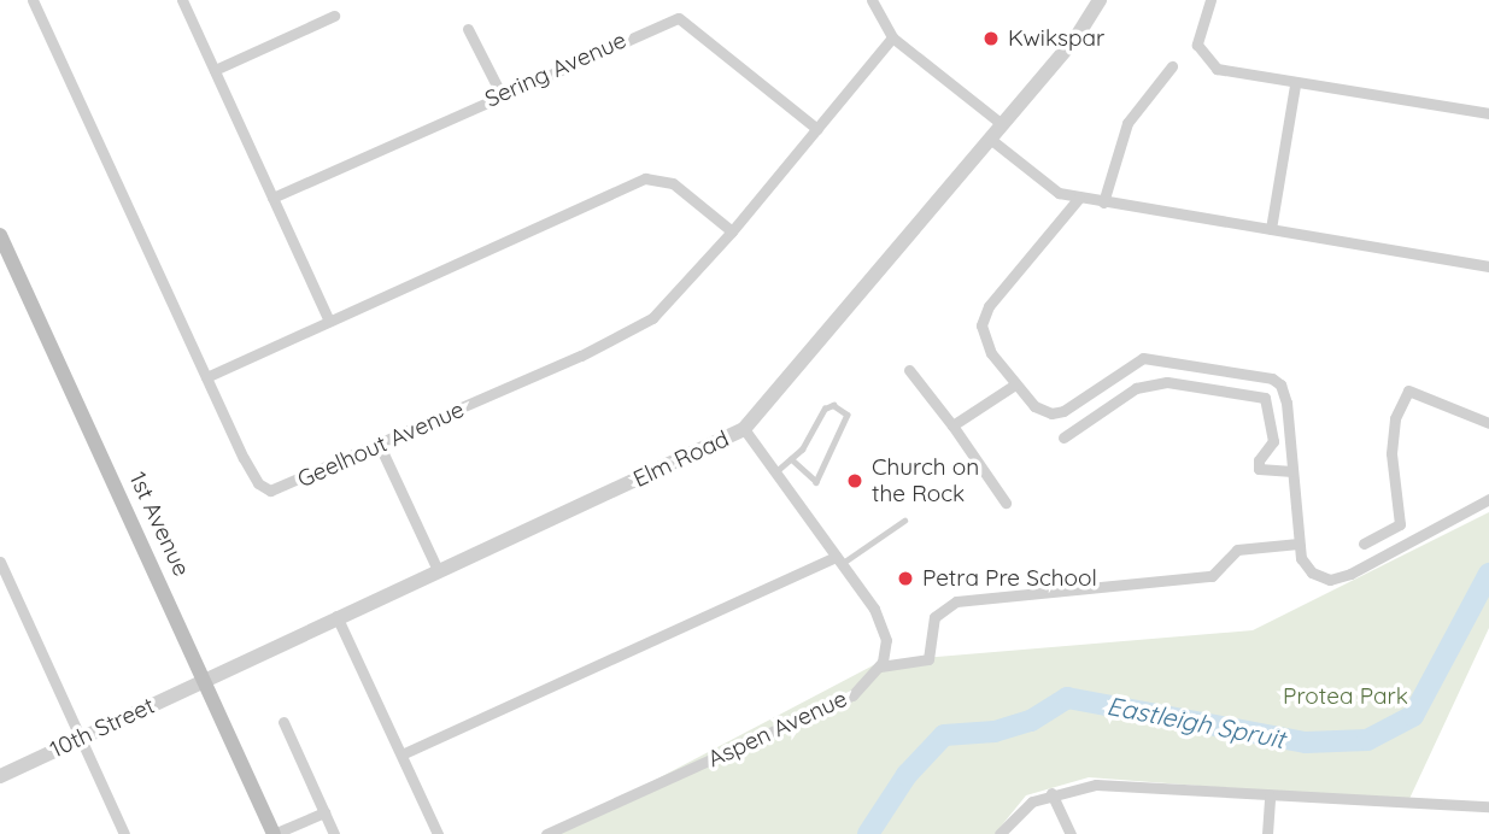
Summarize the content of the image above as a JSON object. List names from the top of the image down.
{
  "streets": {
    "main road": ["1st Avenue"],
    "street": [
      "Sering Avenue",
      "Geelhout Avenue",
      "Elm Road",
      "10th Street",
      "Aspen Avenue"
    ]
  },
  "crossings": [
    ["Sering Avenue", "Geelhout Avenue"],
    ["Elm Road", "1st Avenue"],
    ["Elm Road", "10th Street"],
    ["1st Avenue", "10th Street"]
  ],
  "water": ["Eastleigh Spruit"],
  "parks": ["Protea Park"],
  "places": ["Kwikspar", "Church on the Rock", "Petra Pre School"]
}
